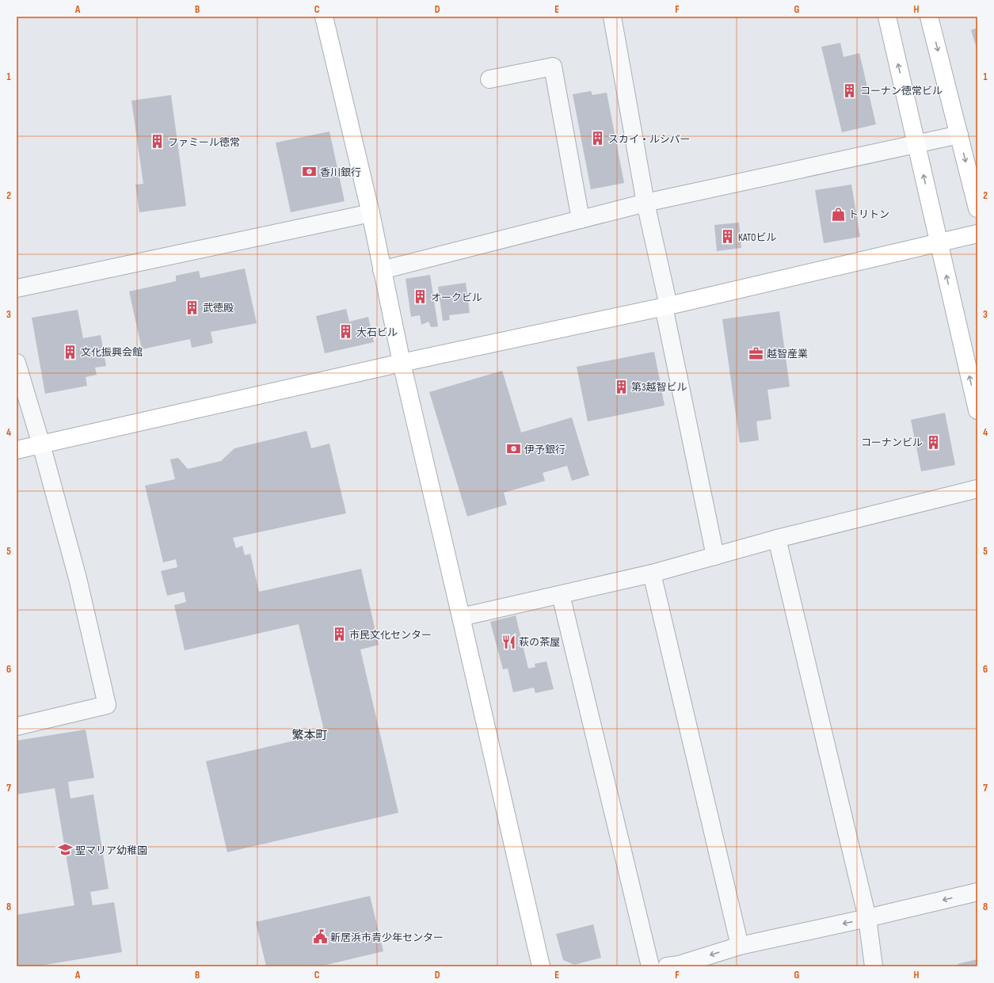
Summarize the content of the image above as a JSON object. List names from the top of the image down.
{
  "districts": ["繁本町"],
  "places": {
    "building": [
      "コーナン徳常ビル",
      "スカイ・ルシパー",
      "ファミール徳常",
      "KATOビル",
      "オークビル",
      "武徳殿",
      "大石ビル",
      "文化振興会館",
      "第3越智ビル",
      "コーナンビル",
      "市民文化センター"
    ],
    "bank": ["香川銀行", "伊予銀行"],
    "shop": ["トリトン"],
    "office": ["越智産業"],
    "restaurant": ["萩の茶屋"],
    "school or university": ["聖マリア幼稚園"],
    "public building": ["新居浜市青少年センター"]
  },
  "grid": {
    "columns": [
      "A",
      "B",
      "C",
      "D",
      "E",
      "F",
      "G",
      "H"
    ],
    "rows": [
      "1",
      "2",
      "3",
      "4",
      "5",
      "6",
      "7",
      "8"
    ]
  }
}
